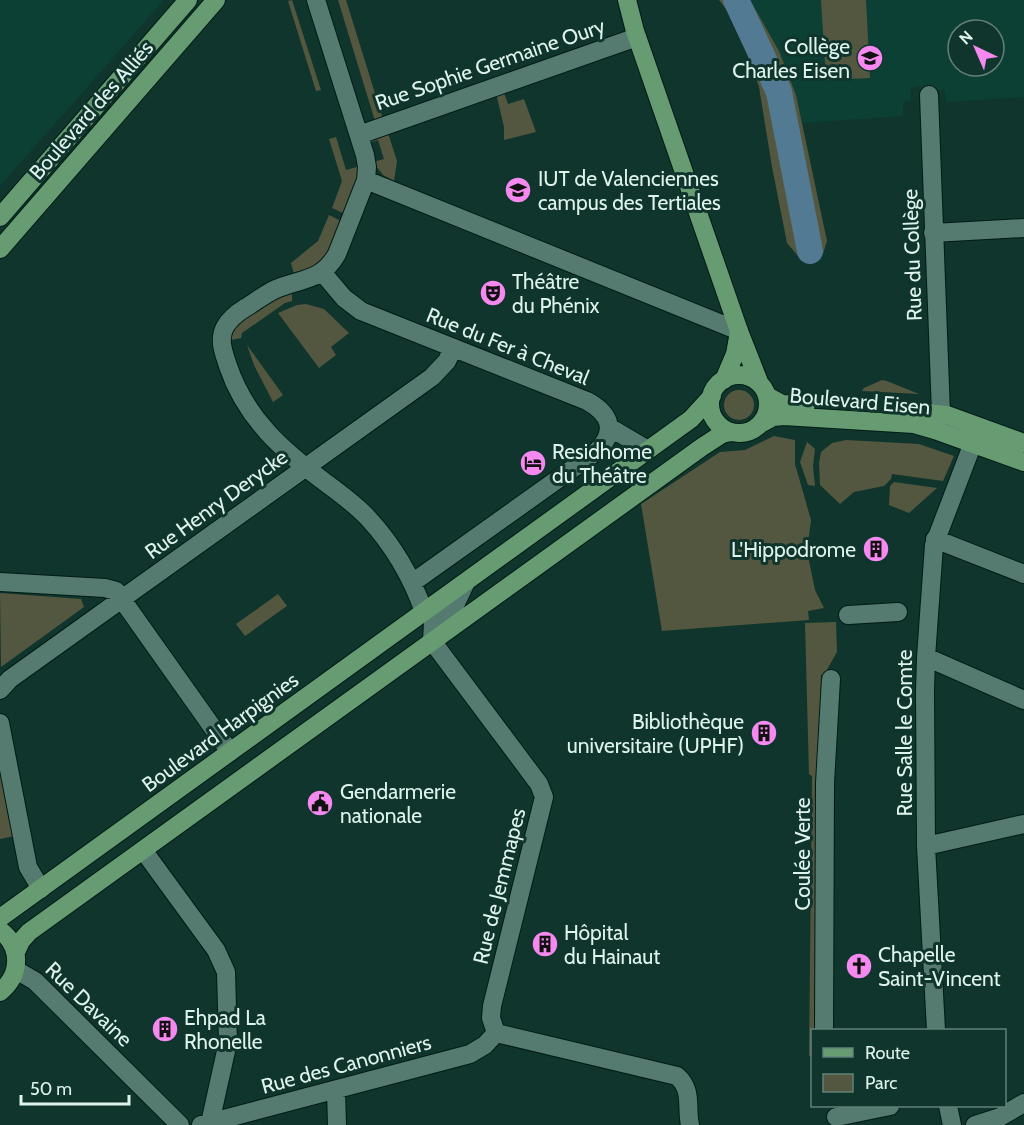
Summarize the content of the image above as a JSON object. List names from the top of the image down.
{
  "streets": {
    "main road": ["Boulevard des Alliés", "Boulevard Eisen", "Boulevard Harpignies"],
    "street": [
      "Rue Sophie Germaine Oury",
      "Rue du Collège",
      "Rue du Fer à Cheval",
      "Rue Henry Derycke",
      "Rue Salle le Comte",
      "Coulée Verte",
      "Rue de Jemmapes",
      "Rue Davaine",
      "Rue des Canonniers"
    ]
  },
  "crossings": [
    ["Rue du Collège", "Boulevard Eisen"],
    ["Rue du Fer à Cheval", "Rue Henry Derycke"],
    ["Boulevard Eisen", "Boulevard Harpignies"],
    ["Boulevard Eisen", "Rue Salle le Comte"],
    ["Boulevard Harpignies", "Rue de Jemmapes"],
    ["Rue de Jemmapes", "Rue des Canonniers"]
  ],
  "places": {
    "school or university": ["Collège Charles Eisen", "IUT de Valenciennes campus des Tertiales"],
    "theatre": ["Théâtre du Phénix"],
    "hotel": ["Residhome du Théâtre"],
    "building": [
      "L'Hippodrome",
      "Bibliothèque universitaire (UPHF)",
      "Hôpital du Hainaut",
      "Ehpad La Rhonelle"
    ],
    "public building": ["Gendarmerie nationale"],
    "church": ["Chapelle Saint-Vincent"]
  },
  "legend": ["Route", "Parc"],
  "scale_bar": "50 m",
  "north": "top left"
}
